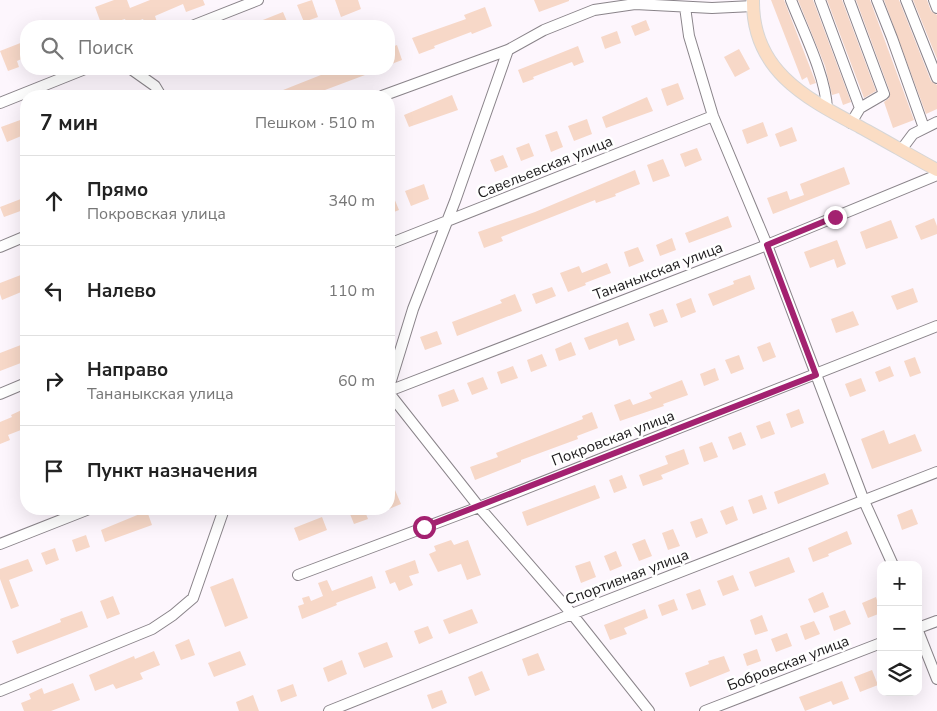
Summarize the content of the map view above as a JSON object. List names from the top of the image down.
{
  "streets": {
    "street": [
      "Савельевская улица",
      "Тананыкская улица",
      "Покровская улица",
      "Спортивная улица",
      "Бобровская улица"
    ]
  },
  "page": {
    "search": "Поиск",
    "heading": ["7 мин", "Пешком · 510 m"],
    "list": [
      ["Прямо", "Покровская улица", "340 m"],
      ["Налево", "110 m"],
      ["Направо", "Тананыкская улица", "60 m"],
      "Пункт назначения"
    ],
    "map_buttons": ["+", "−"]
  }
}
